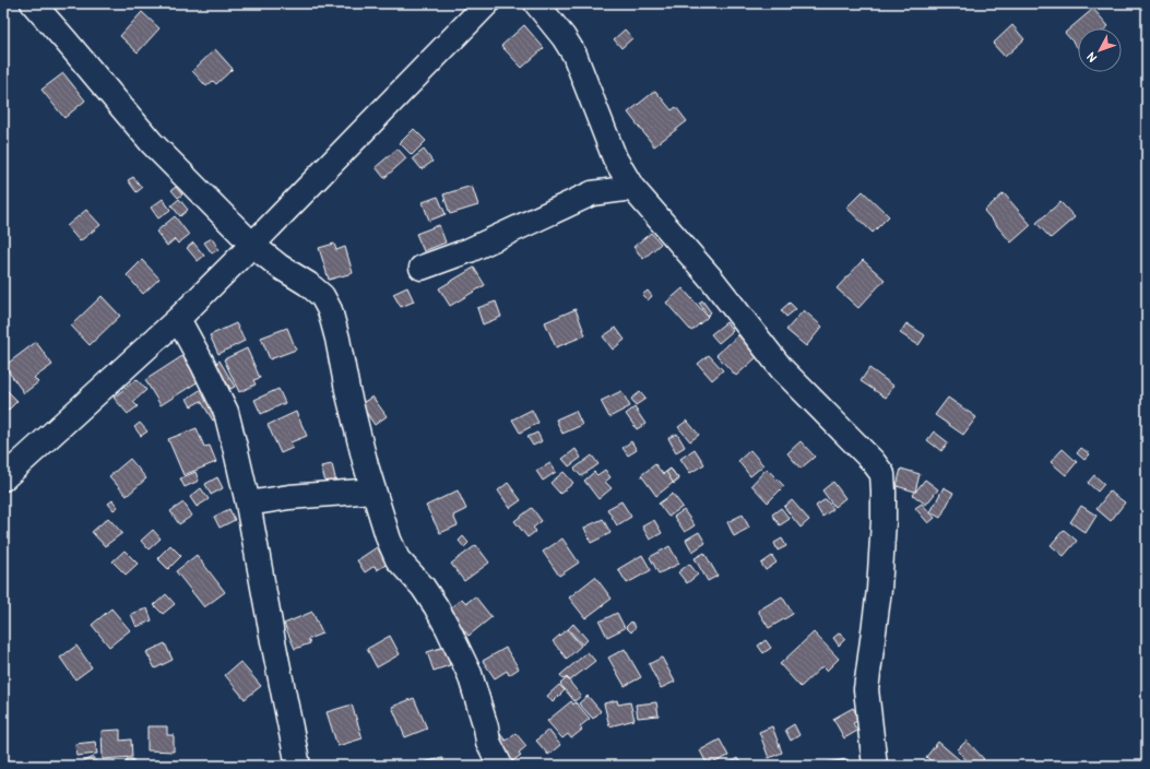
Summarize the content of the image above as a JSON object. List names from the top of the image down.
{
  "north": "bottom left"
}
